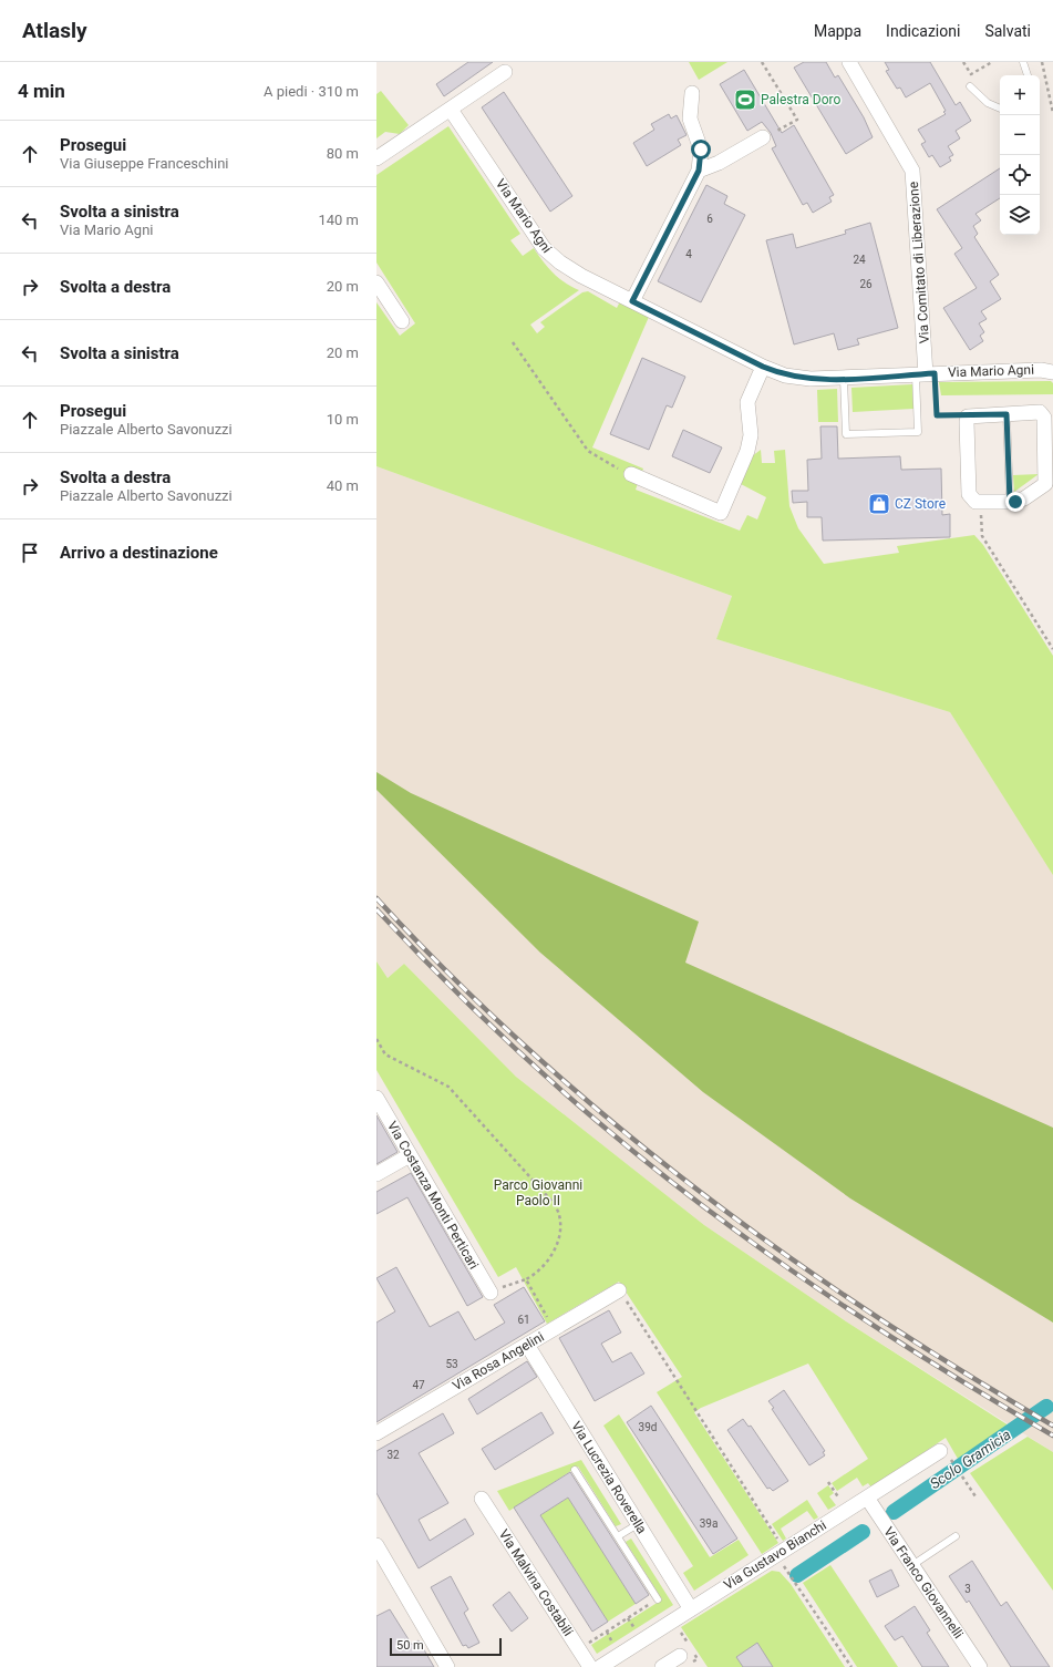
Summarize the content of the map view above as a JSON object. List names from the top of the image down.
{
  "streets": {
    "street": [
      "Via Mario Agni",
      "Via Comitato di Liberazione",
      "Via Costanza Monti Perticari",
      "Via Rosa Angelini",
      "Via Lucrezia Roverella",
      "Via Gustavo Bianchi",
      "Via Malvina Costabili",
      "Via Franco Giovannelli"
    ]
  },
  "crossings": [
    ["Via Mario Agni", "Via Comitato di Liberazione"],
    ["Via Rosa Angelini", "Via Lucrezia Roverella"],
    ["Via Lucrezia Roverella", "Via Gustavo Bianchi"],
    ["Via Gustavo Bianchi", "Via Franco Giovannelli"]
  ],
  "water": ["Scolo Gramicia"],
  "parks": ["Parco Giovanni Paolo II"],
  "places": {
    "sports": ["Palestra Doro"],
    "shop": ["CZ Store"]
  },
  "house_numbers": [
    "6",
    "4",
    "24",
    "26",
    "61",
    "53",
    "47",
    "39d",
    "32",
    "39a",
    "3"
  ],
  "scale_bar": "50 m",
  "page": {
    "header": "Atlasly",
    "nav": ["Mappa", "Indicazioni", "Salvati"],
    "heading": ["4 min", "A piedi · 310 m"],
    "map_buttons": ["+", "−"],
    "list": [
      ["Prosegui", "Via Giuseppe Franceschini", "80 m"],
      ["Svolta a sinistra", "Via Mario Agni", "140 m"],
      ["Svolta a destra", "20 m"],
      ["Svolta a sinistra", "20 m"],
      ["Prosegui", "Piazzale Alberto Savonuzzi", "10 m"],
      ["Svolta a destra", "Piazzale Alberto Savonuzzi", "40 m"],
      "Arrivo a destinazione"
    ],
    "scale": "50 m"
  }
}
